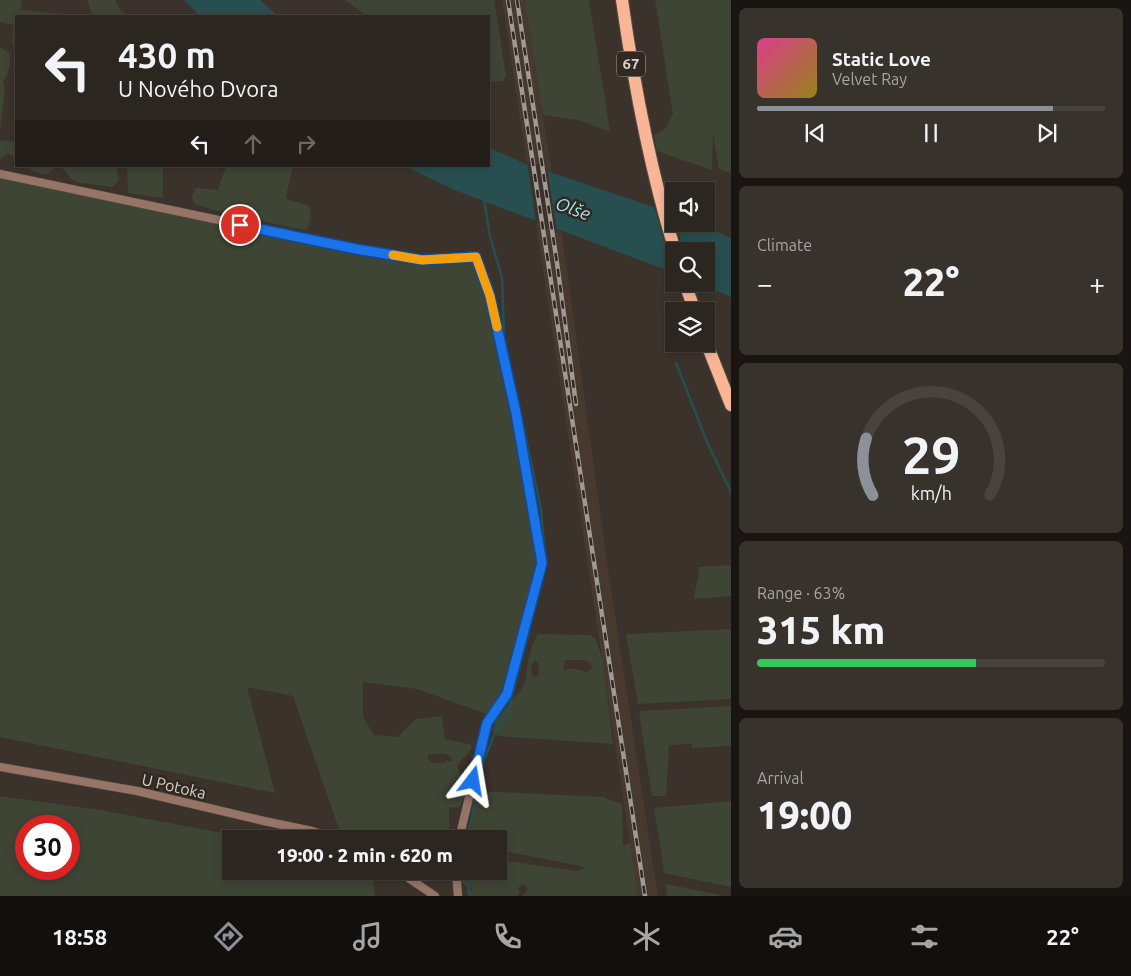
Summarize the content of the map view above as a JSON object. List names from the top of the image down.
{
  "streets": {
    "main road": ["67"],
    "street": ["U Potoka"]
  },
  "water": ["Olše"],
  "page": {
    "turn": ["430 m", "U Nového Dvora"],
    "song": ["Static Love", "Velvet Ray"],
    "tile": [
      "Climate",
      ["Range · 63%", "315 km"],
      ["Arrival", "19:00"]
    ],
    "heat": ["−", "22°", "+"],
    "limit": "30",
    "trip": "19:00 · 2 min · 620 m",
    "tabs": ["18:58", "22°"],
    "gauge": ["29", "km/h"]
  }
}
